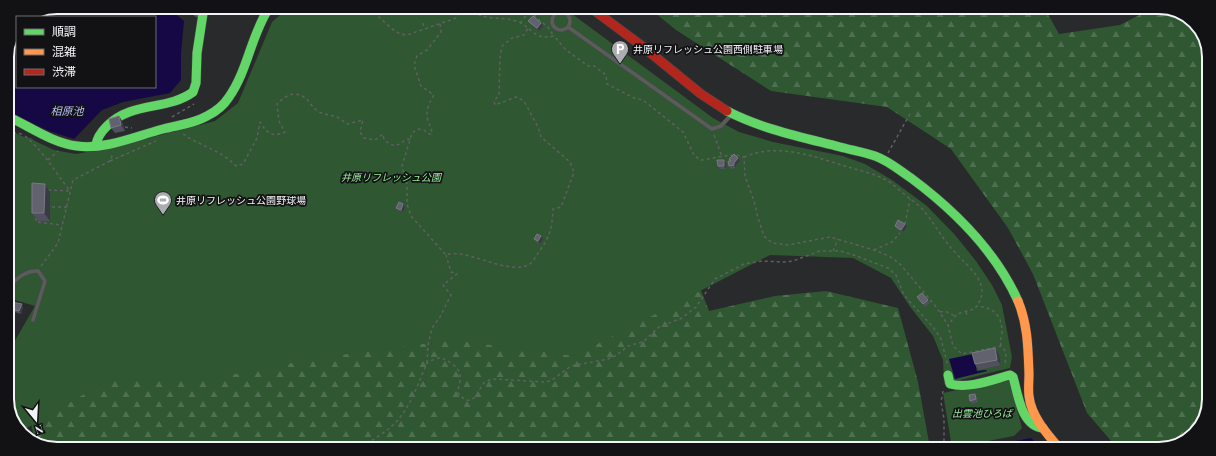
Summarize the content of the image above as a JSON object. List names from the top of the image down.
{
  "water": ["相原池"],
  "parks": ["井原リフレッシュ公園", "出雲池ひろば"],
  "places": {
    "parking": ["井原リフレッシュ公園西側駐車場"],
    "sports": ["井原リフレッシュ公園野球場"]
  },
  "legend": ["順調", "混雑", "渋滞"],
  "north": "bottom"
}
